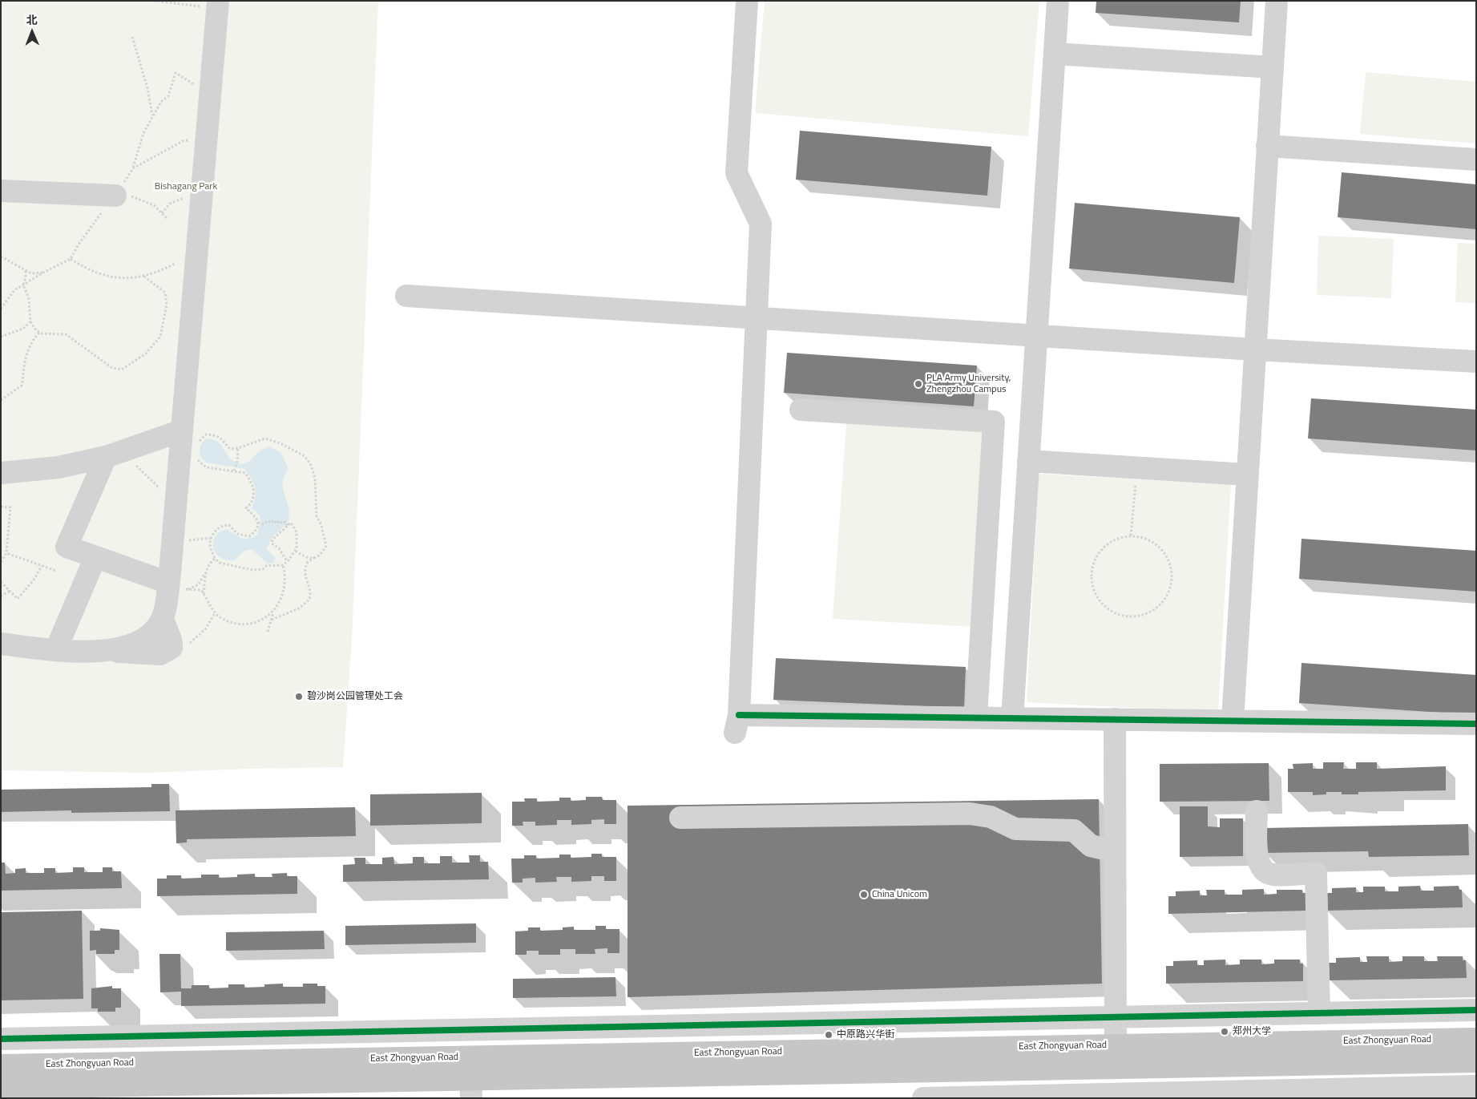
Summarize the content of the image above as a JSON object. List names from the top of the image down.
{
  "streets": {
    "main road": ["East Zhongyuan Road"]
  },
  "parks": ["Bishagang Park"],
  "places": [
    "PLA Army University, Zhengzhou Campus",
    "碧沙岗公园管理处工会",
    "China Unicom",
    "郑州大学",
    "中原路兴华街"
  ],
  "north": "top"
}
